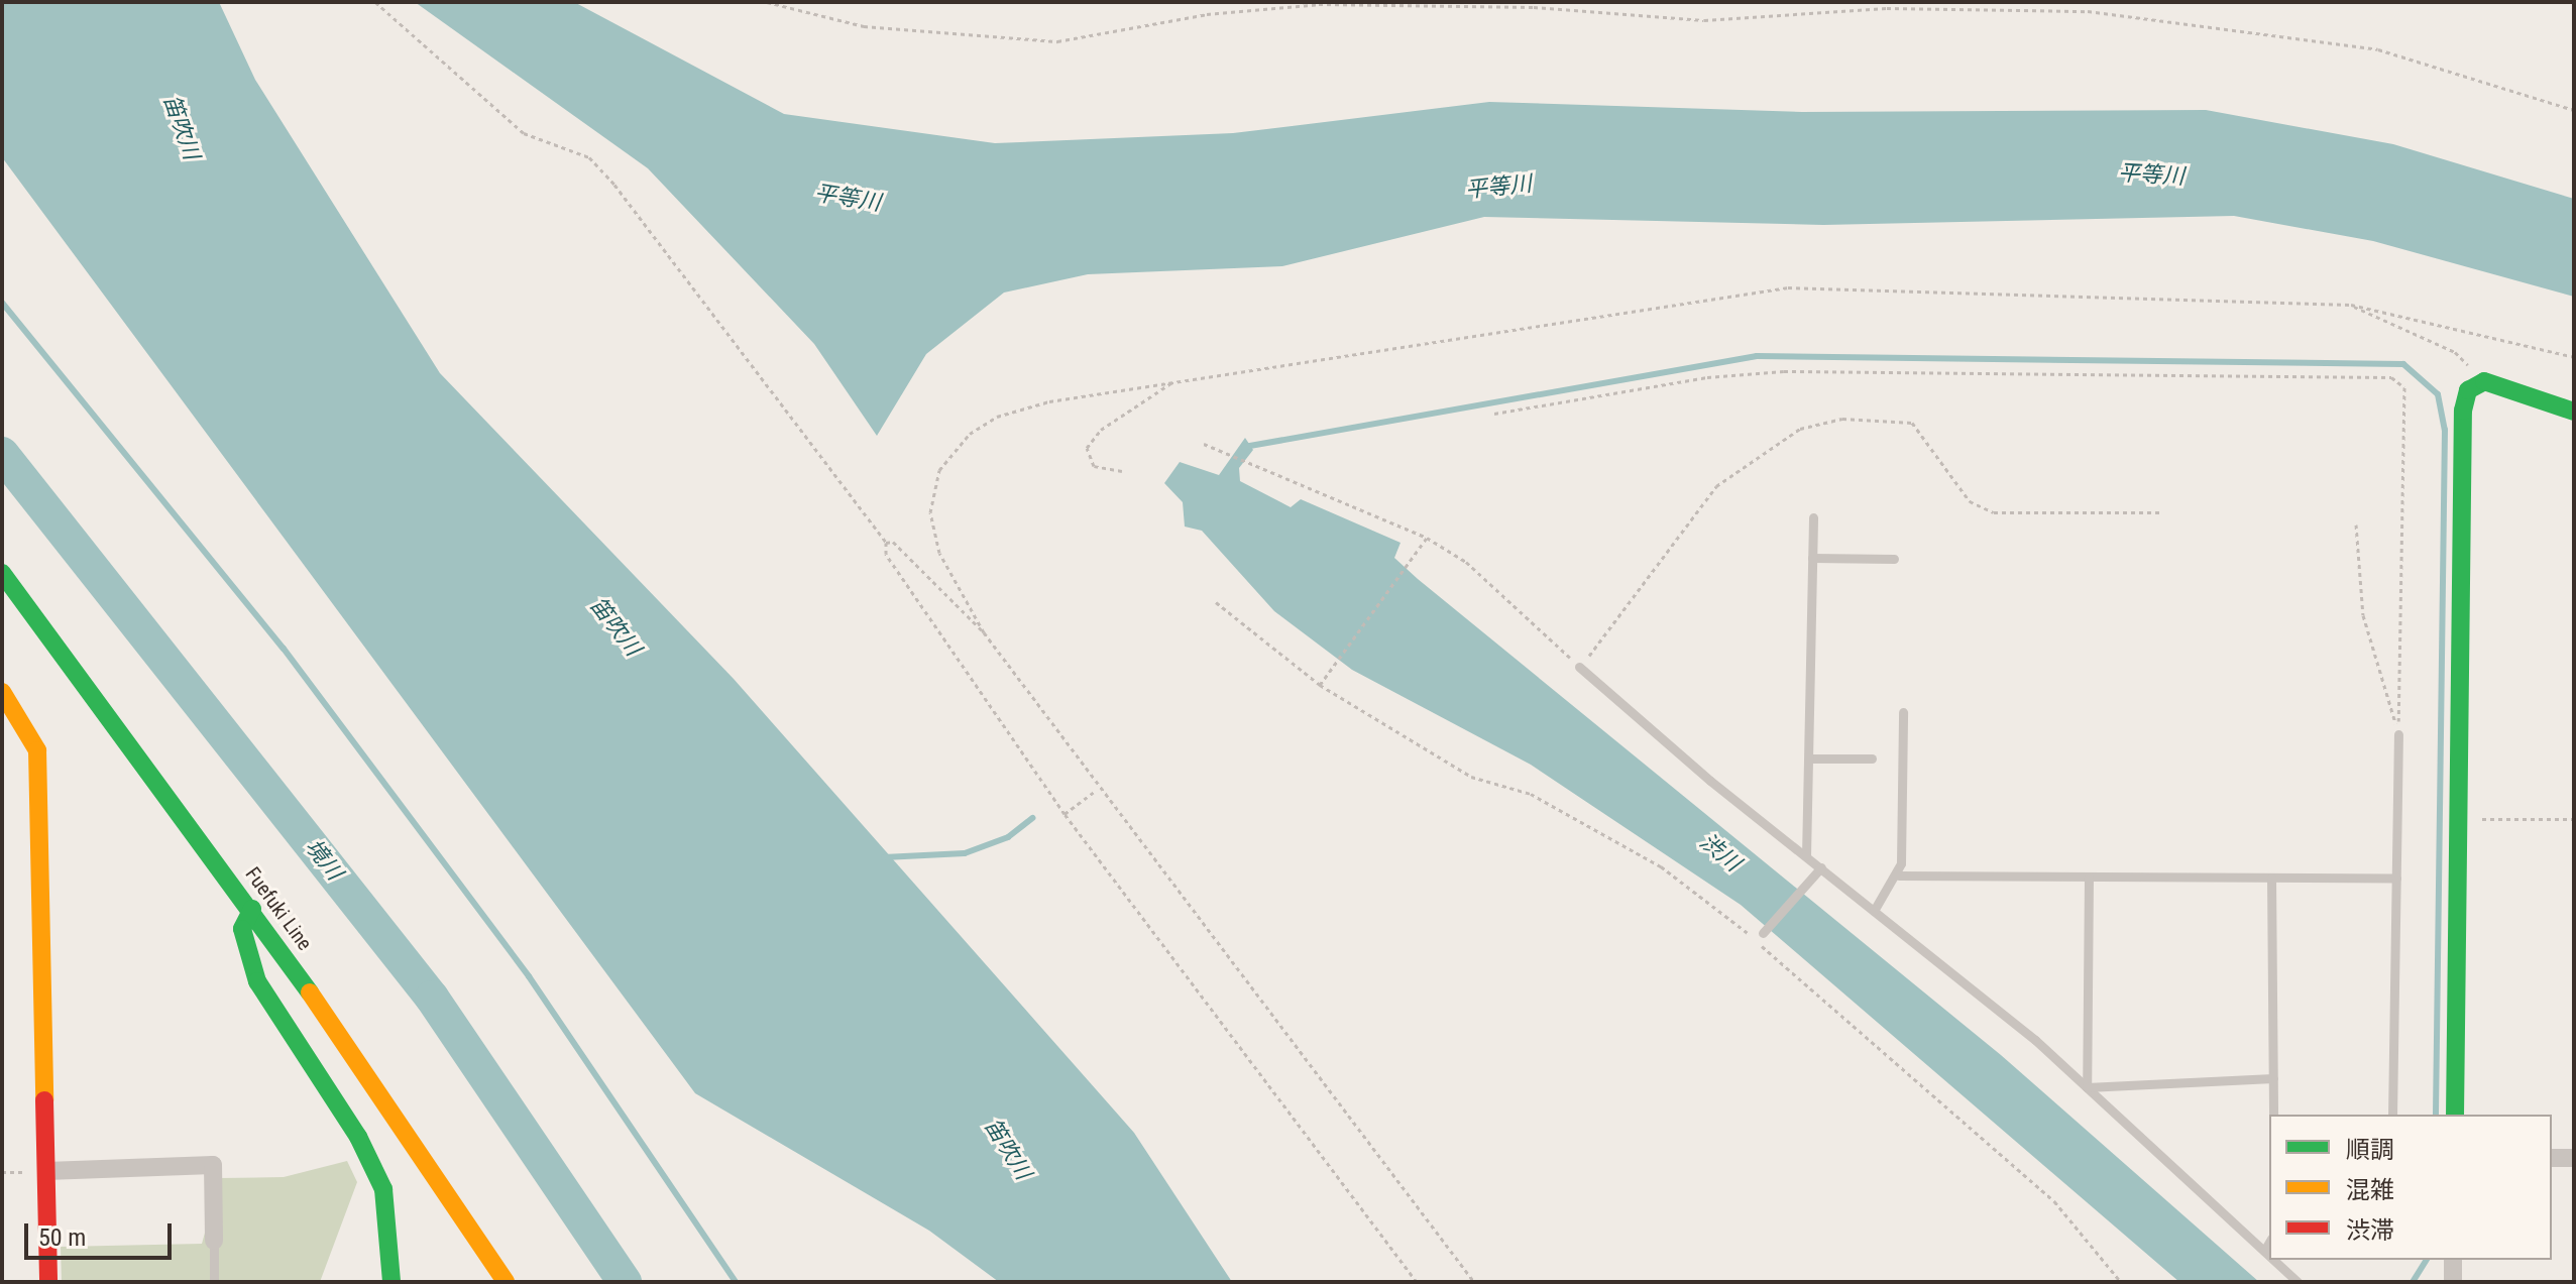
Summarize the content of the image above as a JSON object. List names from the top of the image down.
{
  "streets": {
    "main road": ["Fuefuki Line"]
  },
  "water": [
    "笛吹川",
    "平等川",
    "渋川",
    "境川"
  ],
  "legend": ["順調", "混雑", "渋滞"],
  "scale_bar": "50 m"
}
